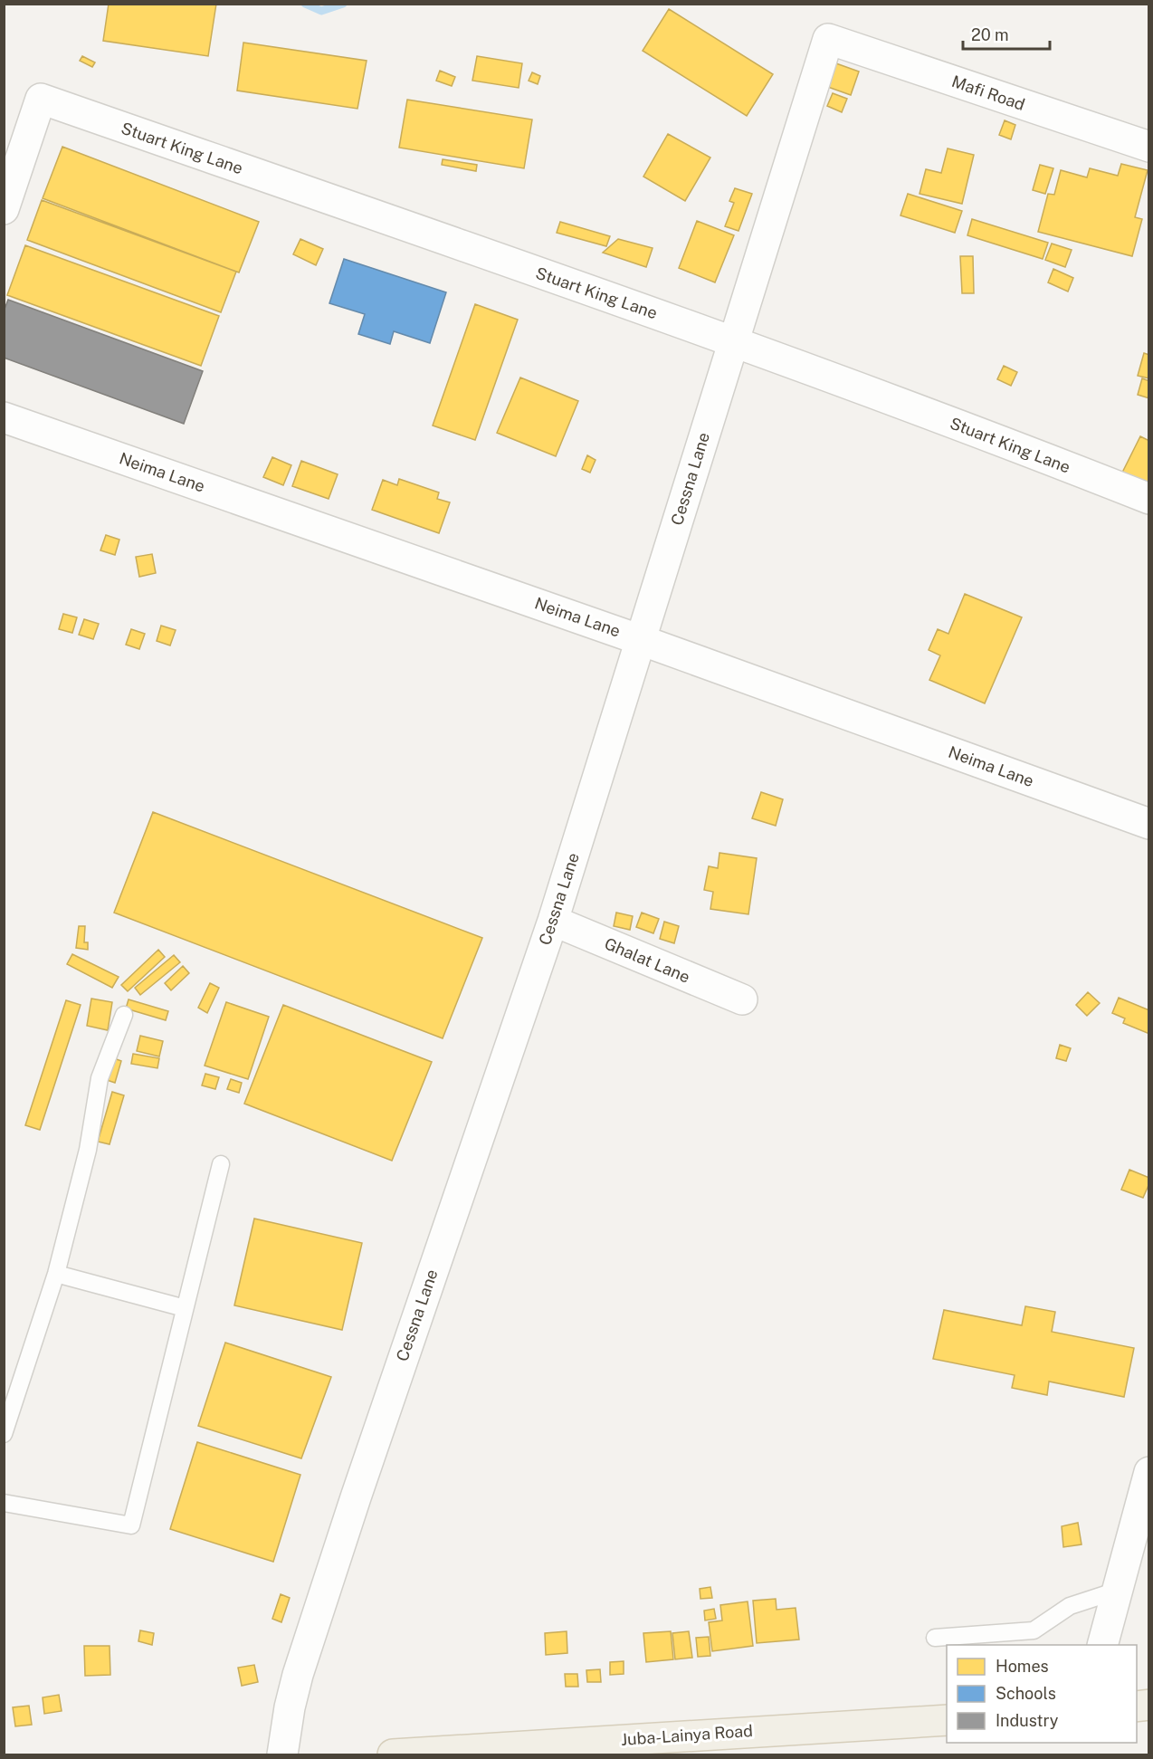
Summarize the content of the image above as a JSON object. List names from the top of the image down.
{
  "streets": {
    "main road": ["Juba-Lainya Road"],
    "street": [
      "Mafi Road",
      "Stuart King Lane",
      "Neima Lane",
      "Cessna Lane",
      "Ghalat Lane"
    ]
  },
  "crossings": [
    ["Mafi Road", "Cessna Lane"],
    ["Stuart King Lane", "Cessna Lane"],
    ["Neima Lane", "Cessna Lane"],
    ["Cessna Lane", "Ghalat Lane"]
  ],
  "legend": ["Homes", "Schools", "Industry"],
  "scale_bar": "20 m"
}
